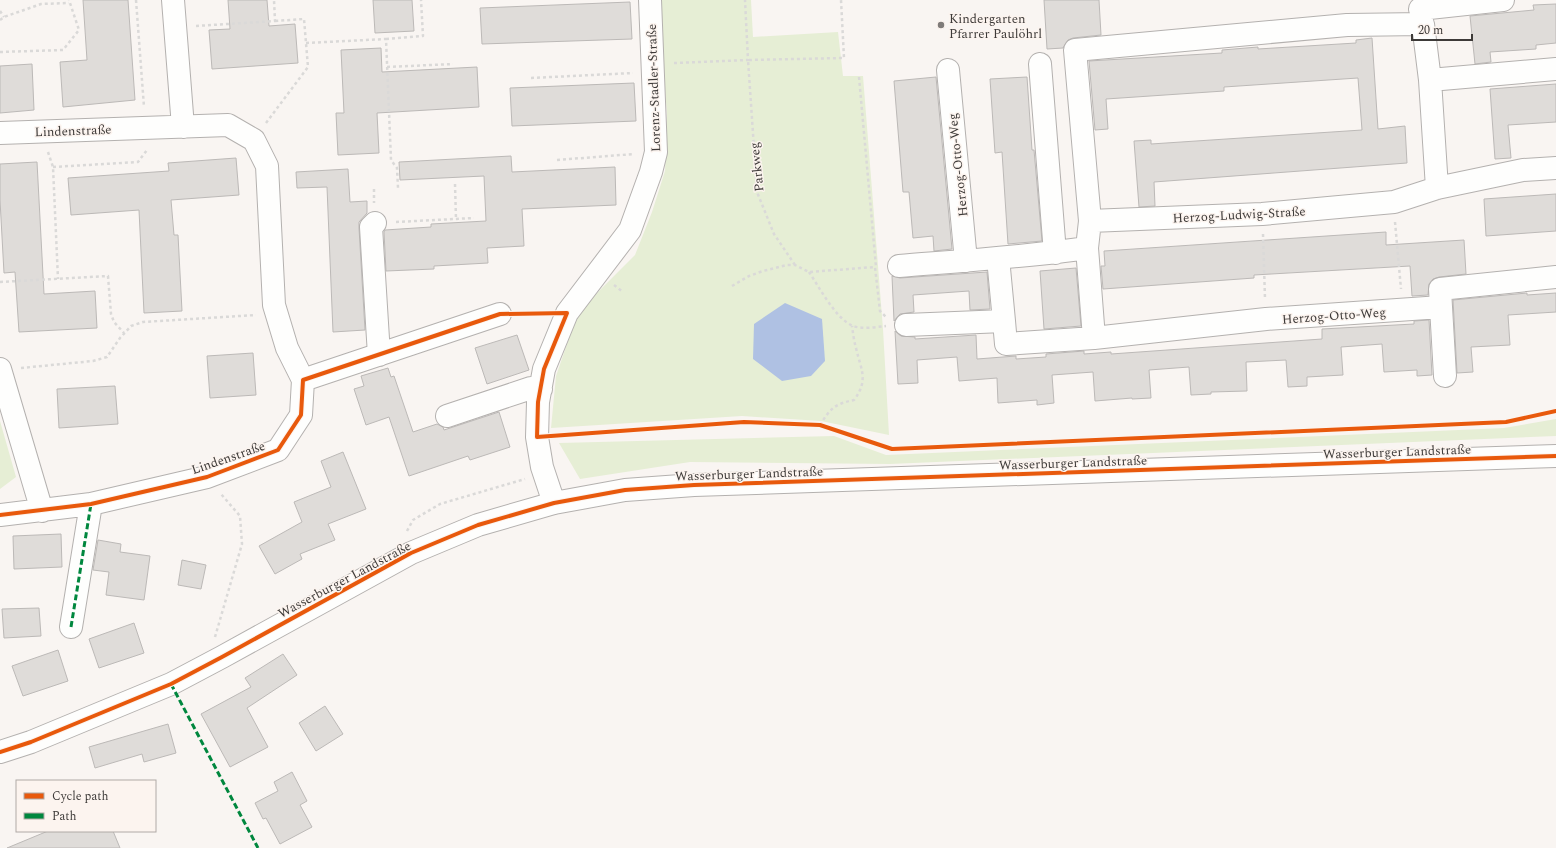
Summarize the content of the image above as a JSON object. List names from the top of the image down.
{
  "streets": {
    "street": [
      "Lorenz-Stadler-Straße",
      "Lindenstraße",
      "Herzog-Otto-Weg",
      "Herzog-Ludwig-Straße",
      "Wasserburger Landstraße"
    ],
    "path": ["Parkweg"]
  },
  "crossings": [
    ["Lorenz-Stadler-Straße", "Wasserburger Landstraße"]
  ],
  "places": ["Kindergarten Pfarrer Paulöhrl"],
  "legend": ["Cycle path", "Path"],
  "scale_bar": "20 m"
}
